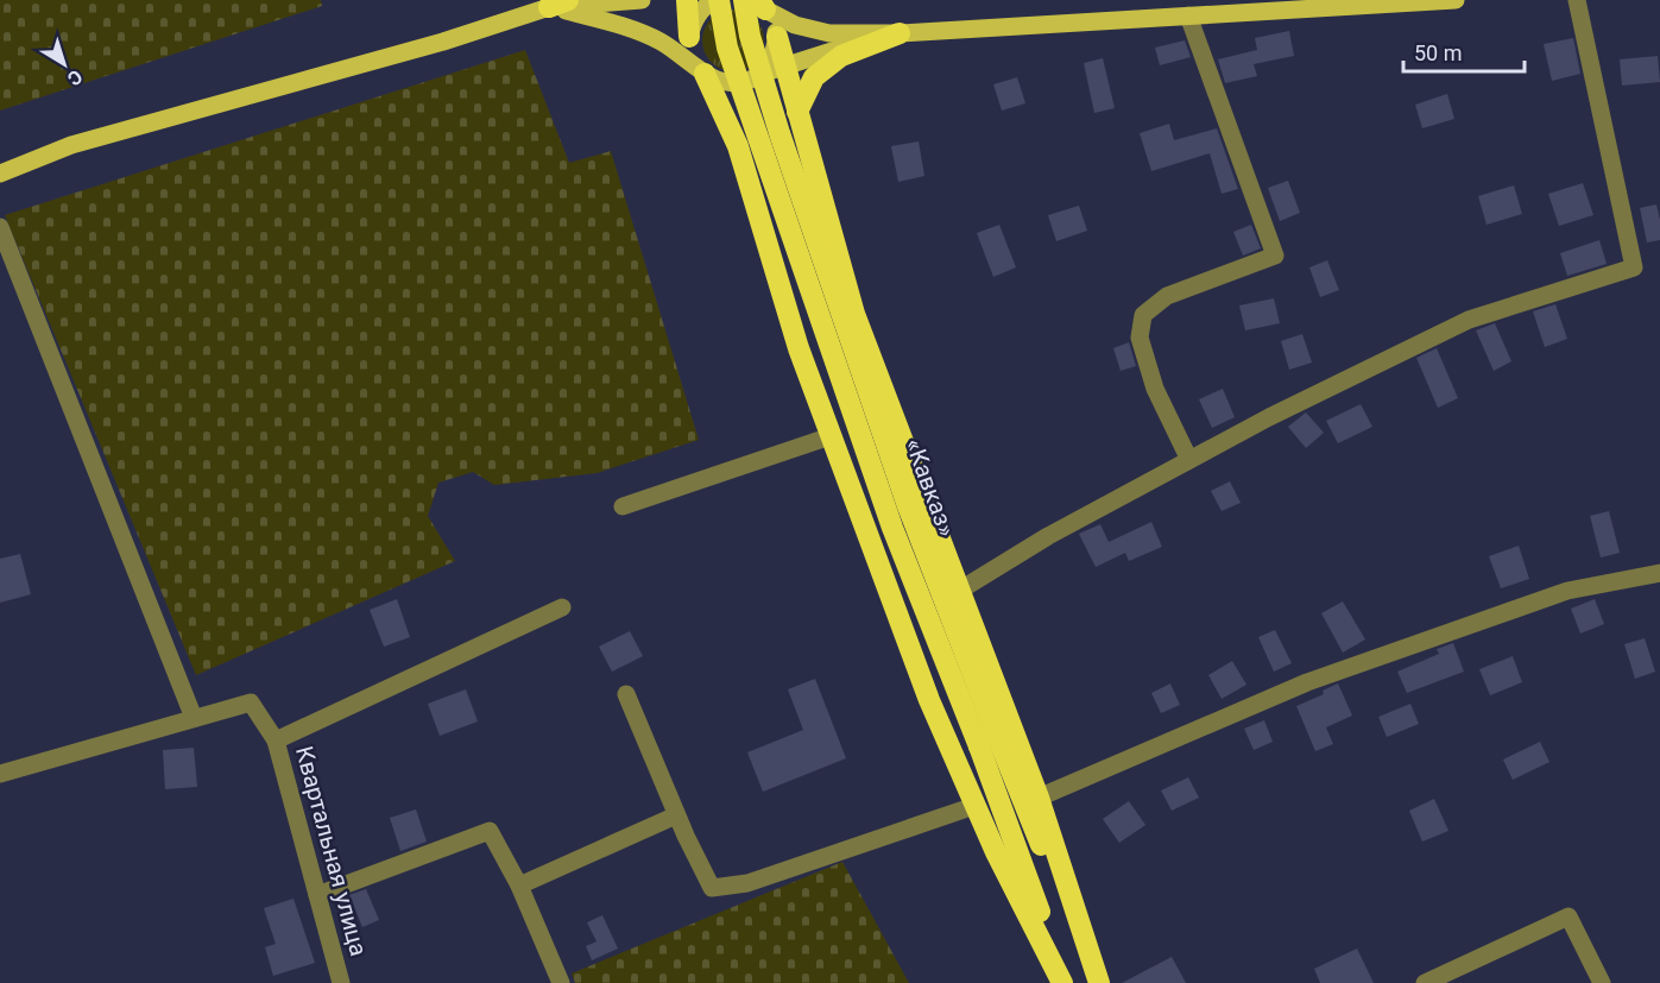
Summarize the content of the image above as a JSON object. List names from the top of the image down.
{
  "streets": {
    "highway": ["«Кавказ»"],
    "street": ["Квартальная улица"]
  },
  "scale_bar": "50 m",
  "north": "bottom right"
}
